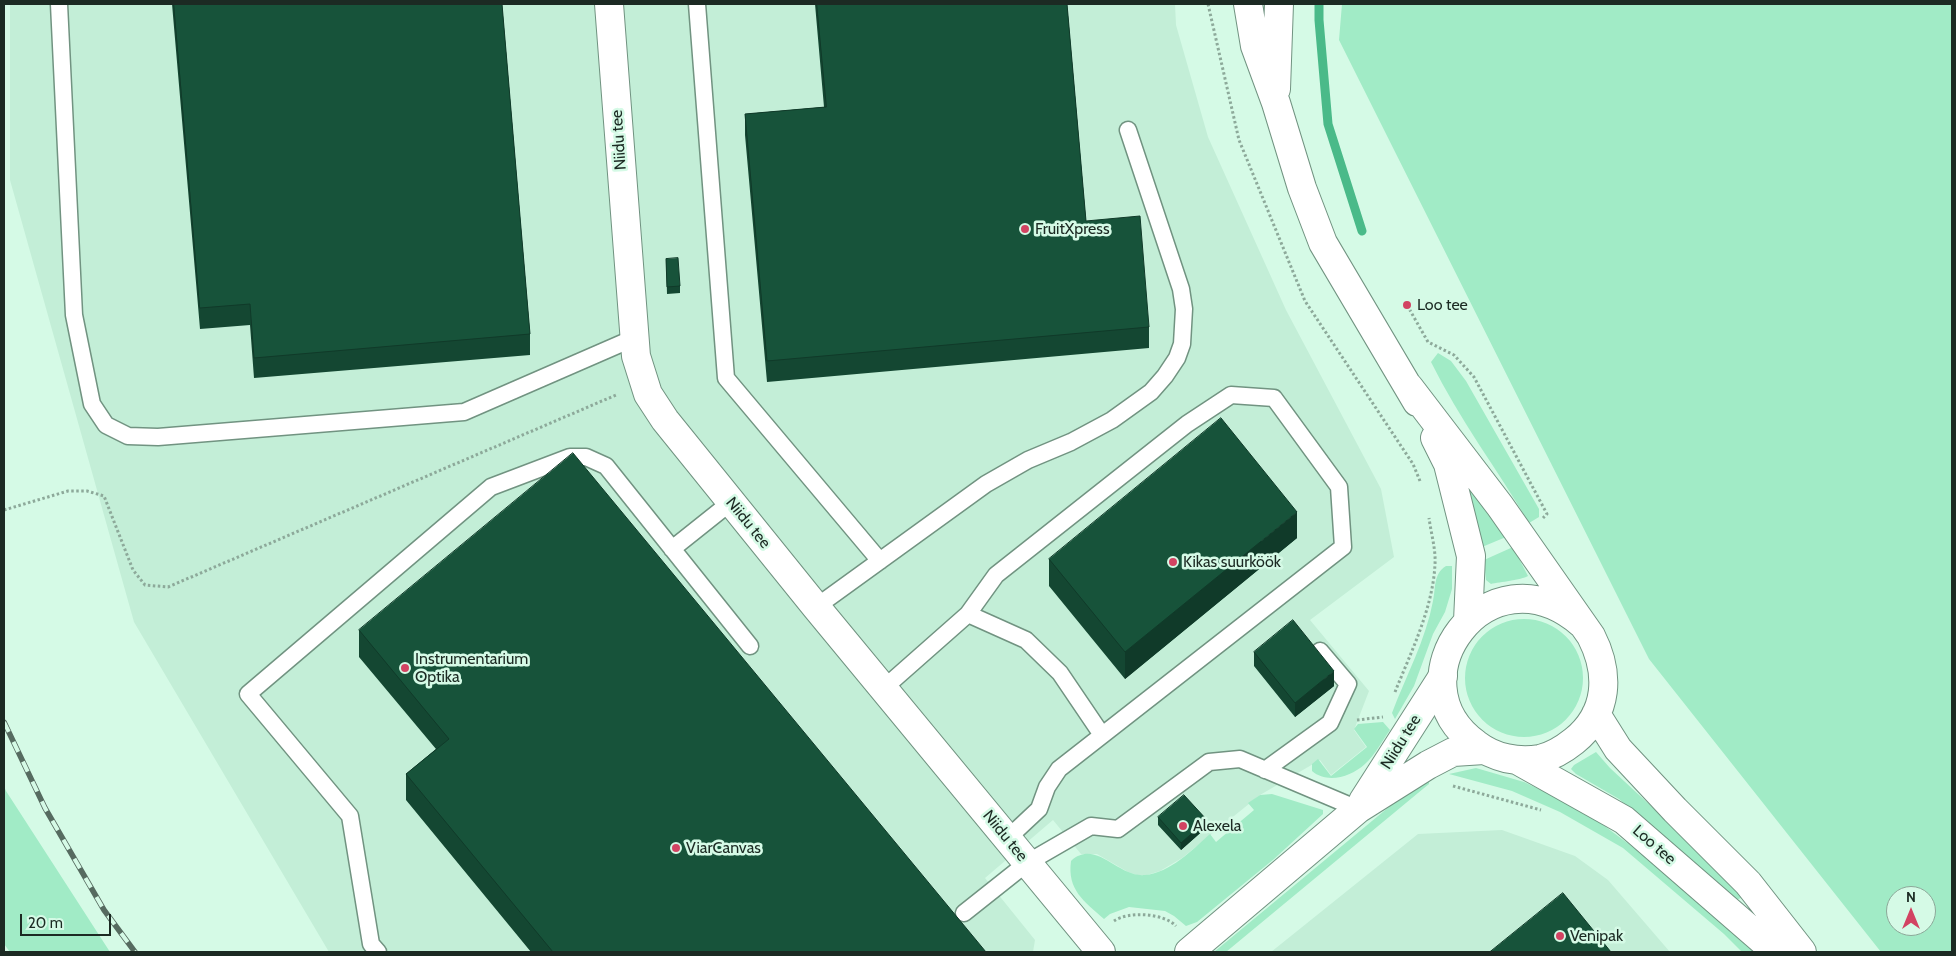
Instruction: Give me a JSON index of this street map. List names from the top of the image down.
{
  "streets": {
    "street": ["Niidu tee", "Loo tee"]
  },
  "crossings": [
    ["Niidu tee", "Loo tee"]
  ],
  "places": [
    "FruitXpress",
    "Loo tee",
    "Kikas suurköök",
    "Instrumentarium Optika",
    "Alexela",
    "ViarCanvas",
    "Venipak"
  ],
  "scale_bar": "20 m",
  "north": "top"
}
